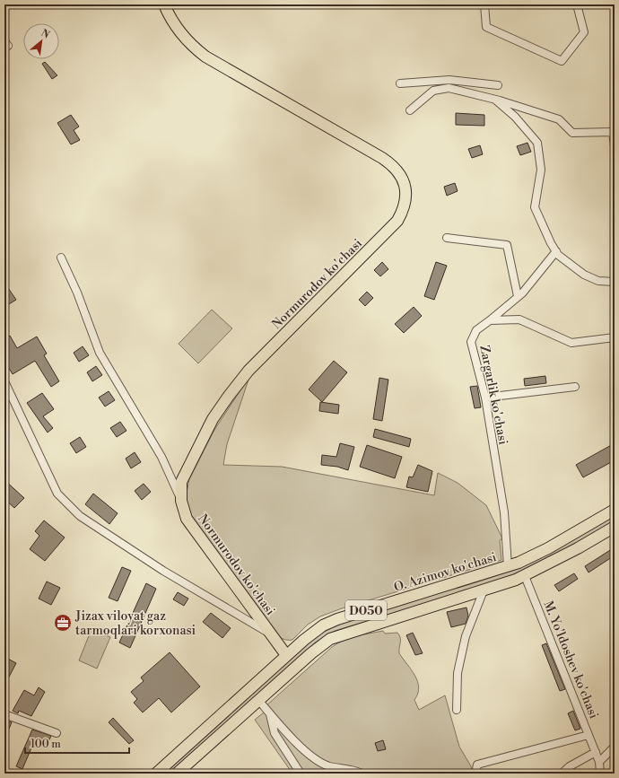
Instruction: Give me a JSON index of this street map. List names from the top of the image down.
{
  "streets": {
    "main road": ["Normurodov ko'chasi", "O. Azimov ko'chasi", "D050"],
    "street": ["Zargarlik ko'chasi", "M. Yo'ldoshev ko'chasi"]
  },
  "crossings": [
    ["Normurodov ko'chasi", "O. Azimov ko'chasi"],
    ["Zargarlik ko'chasi", "O. Azimov ko'chasi"],
    ["D050", "M. Yo'ldoshev ko'chasi"]
  ],
  "places": {
    "office": ["Jizax viloyat gaz tarmoqlari korxonasi"]
  },
  "scale_bar": "100 m",
  "north": "top right"
}
